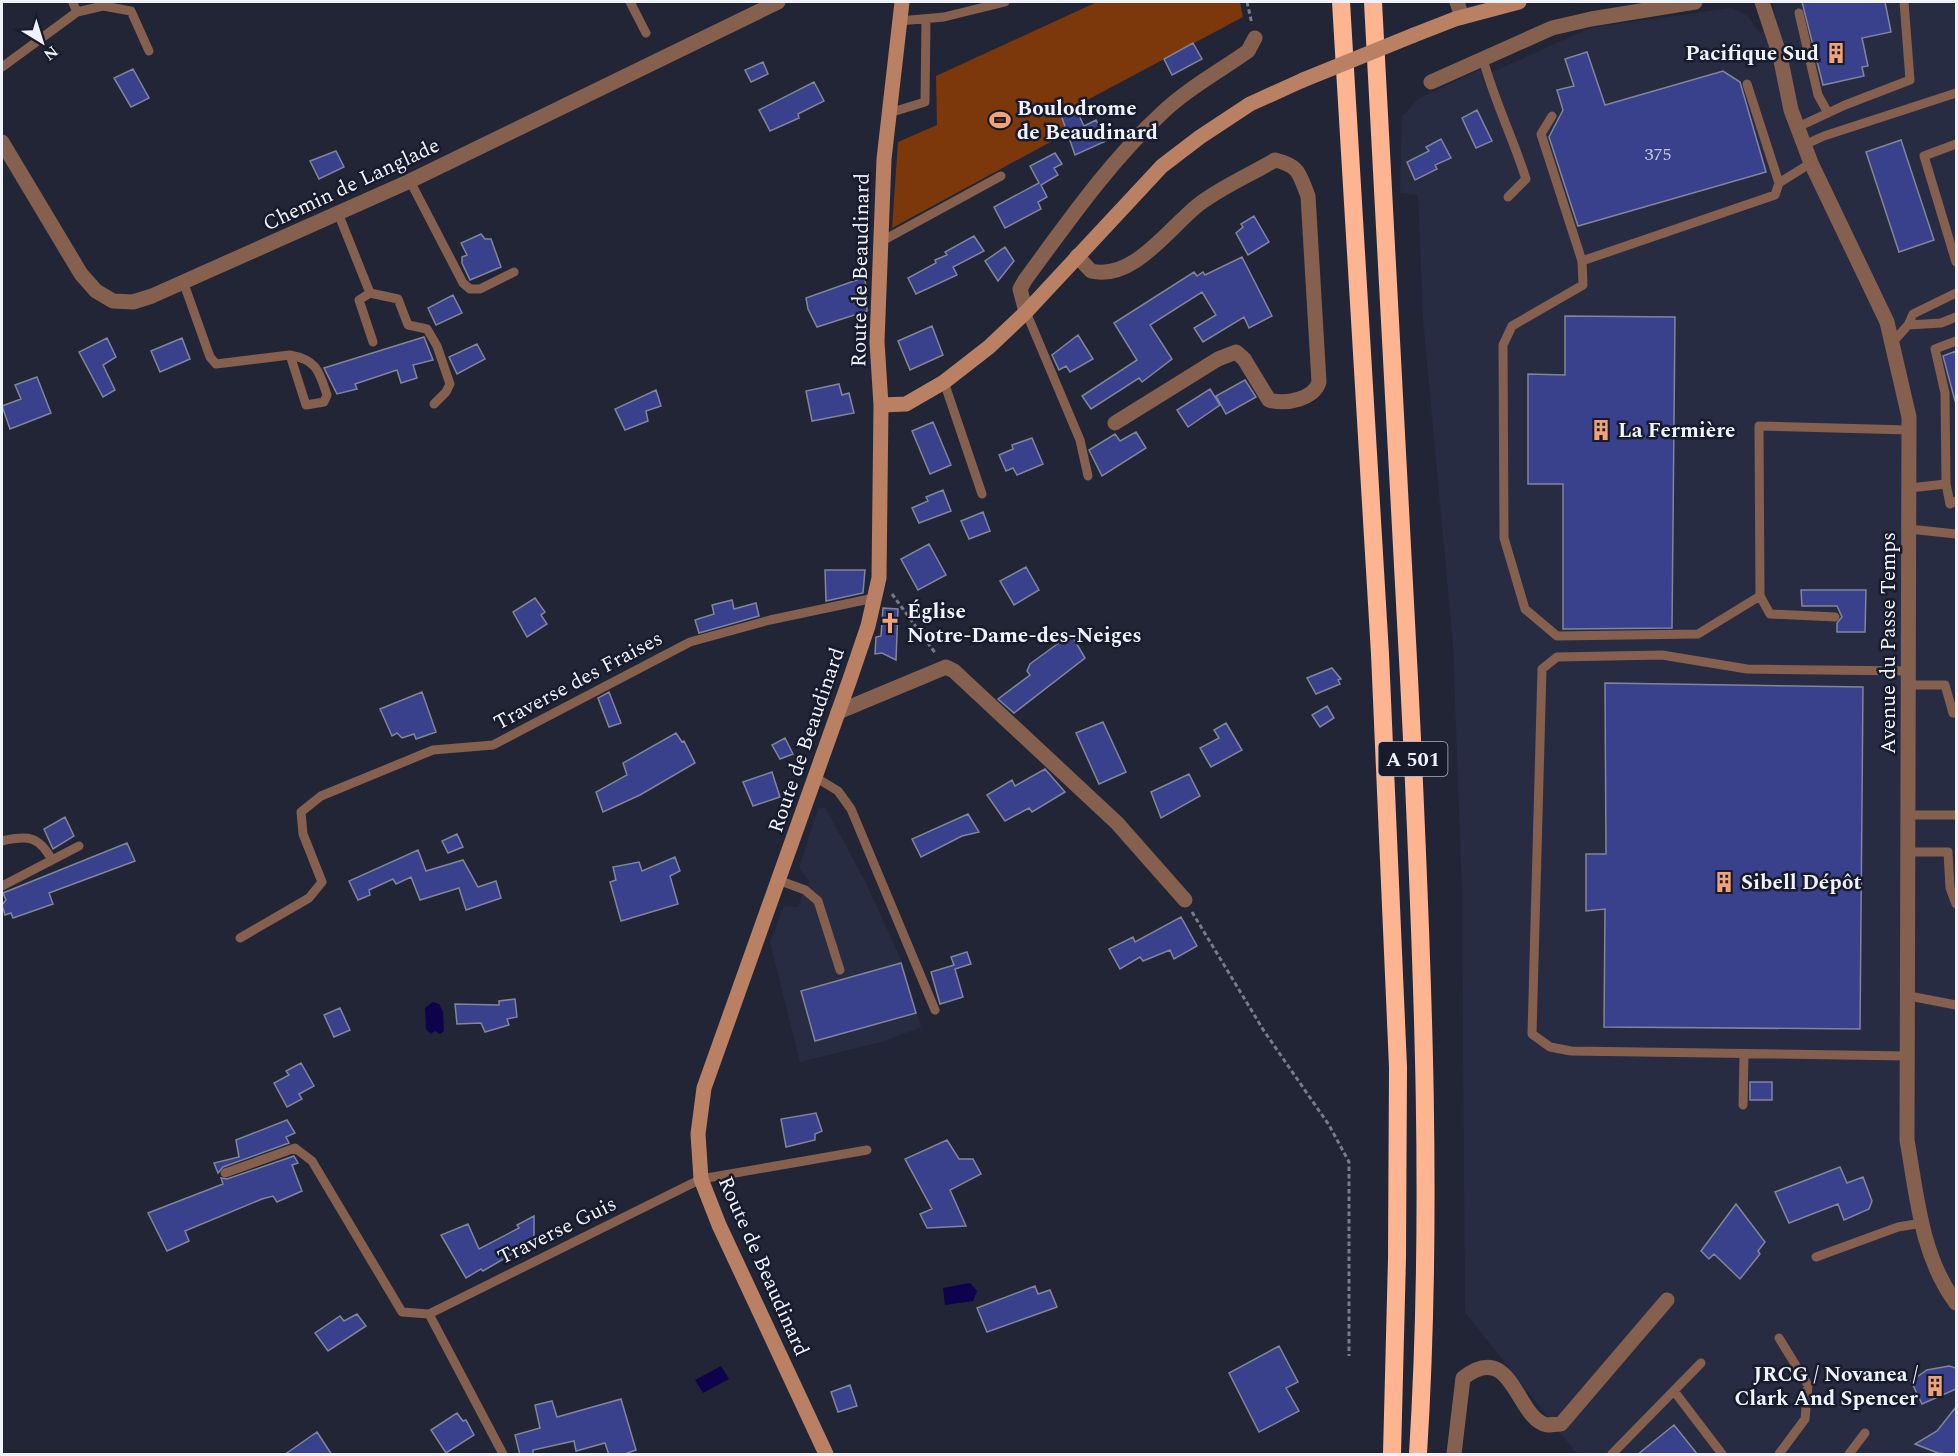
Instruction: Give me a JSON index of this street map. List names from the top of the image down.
{
  "streets": {
    "highway": ["A 501"],
    "street": ["Chemin de Langlade", "Route de Beaudinard", "Avenue du Passe Temps"],
    "lane": ["Traverse des Fraises", "Traverse Guis"]
  },
  "crossings": [
    ["Route de Beaudinard", "Traverse des Fraises"],
    ["Route de Beaudinard", "Traverse Guis"]
  ],
  "places": {
    "building": [
      "Pacifique Sud",
      "La Fermière",
      "Sibell Dépôt",
      "JRCG / Novanea / Clark And Spencer"
    ],
    "sports": ["Boulodrome de Beaudinard"],
    "church": ["Église Notre-Dame-des-Neiges"]
  },
  "house_numbers": ["375"],
  "north": "bottom right"
}
